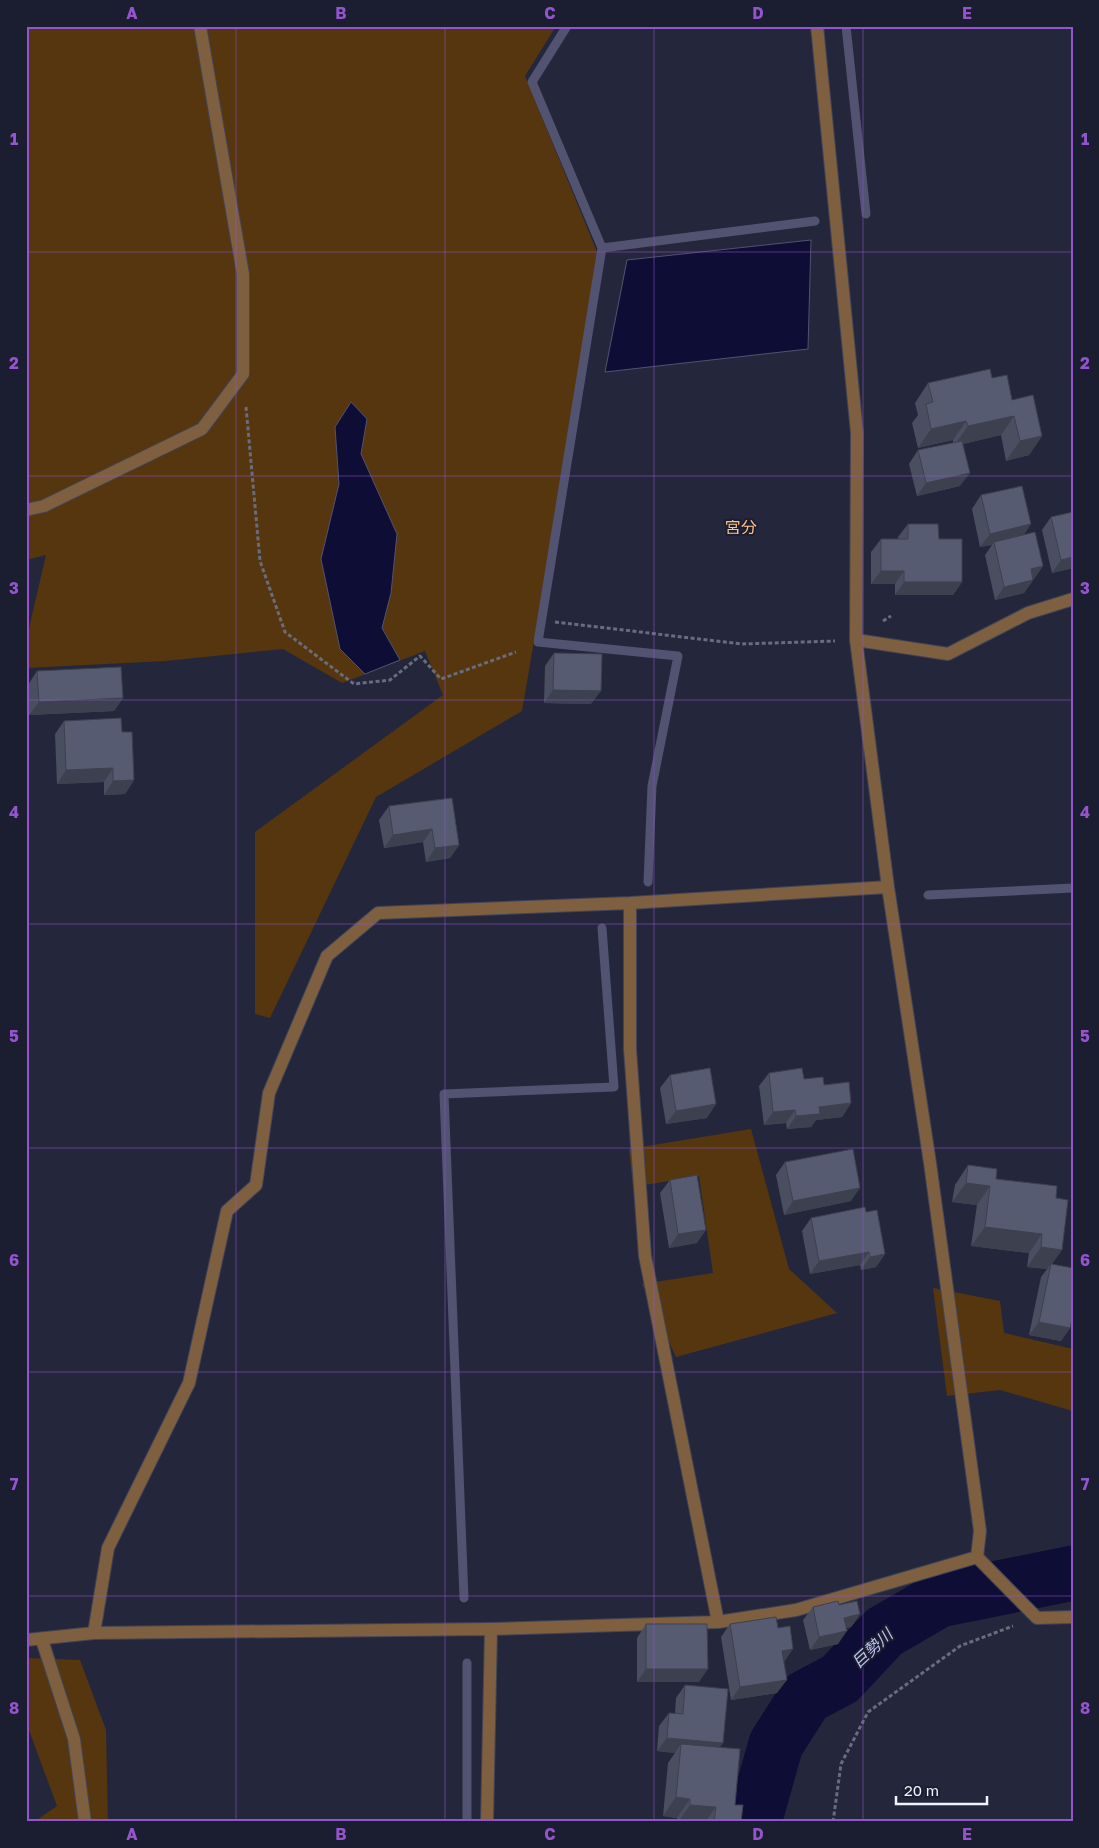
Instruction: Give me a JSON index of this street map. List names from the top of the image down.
{
  "districts": ["宮分"],
  "water": ["巨勢川"],
  "scale_bar": "20 m",
  "grid": {
    "columns": [
      "A",
      "B",
      "C",
      "D",
      "E"
    ],
    "rows": [
      "1",
      "2",
      "3",
      "4",
      "5",
      "6",
      "7",
      "8"
    ]
  }
}
